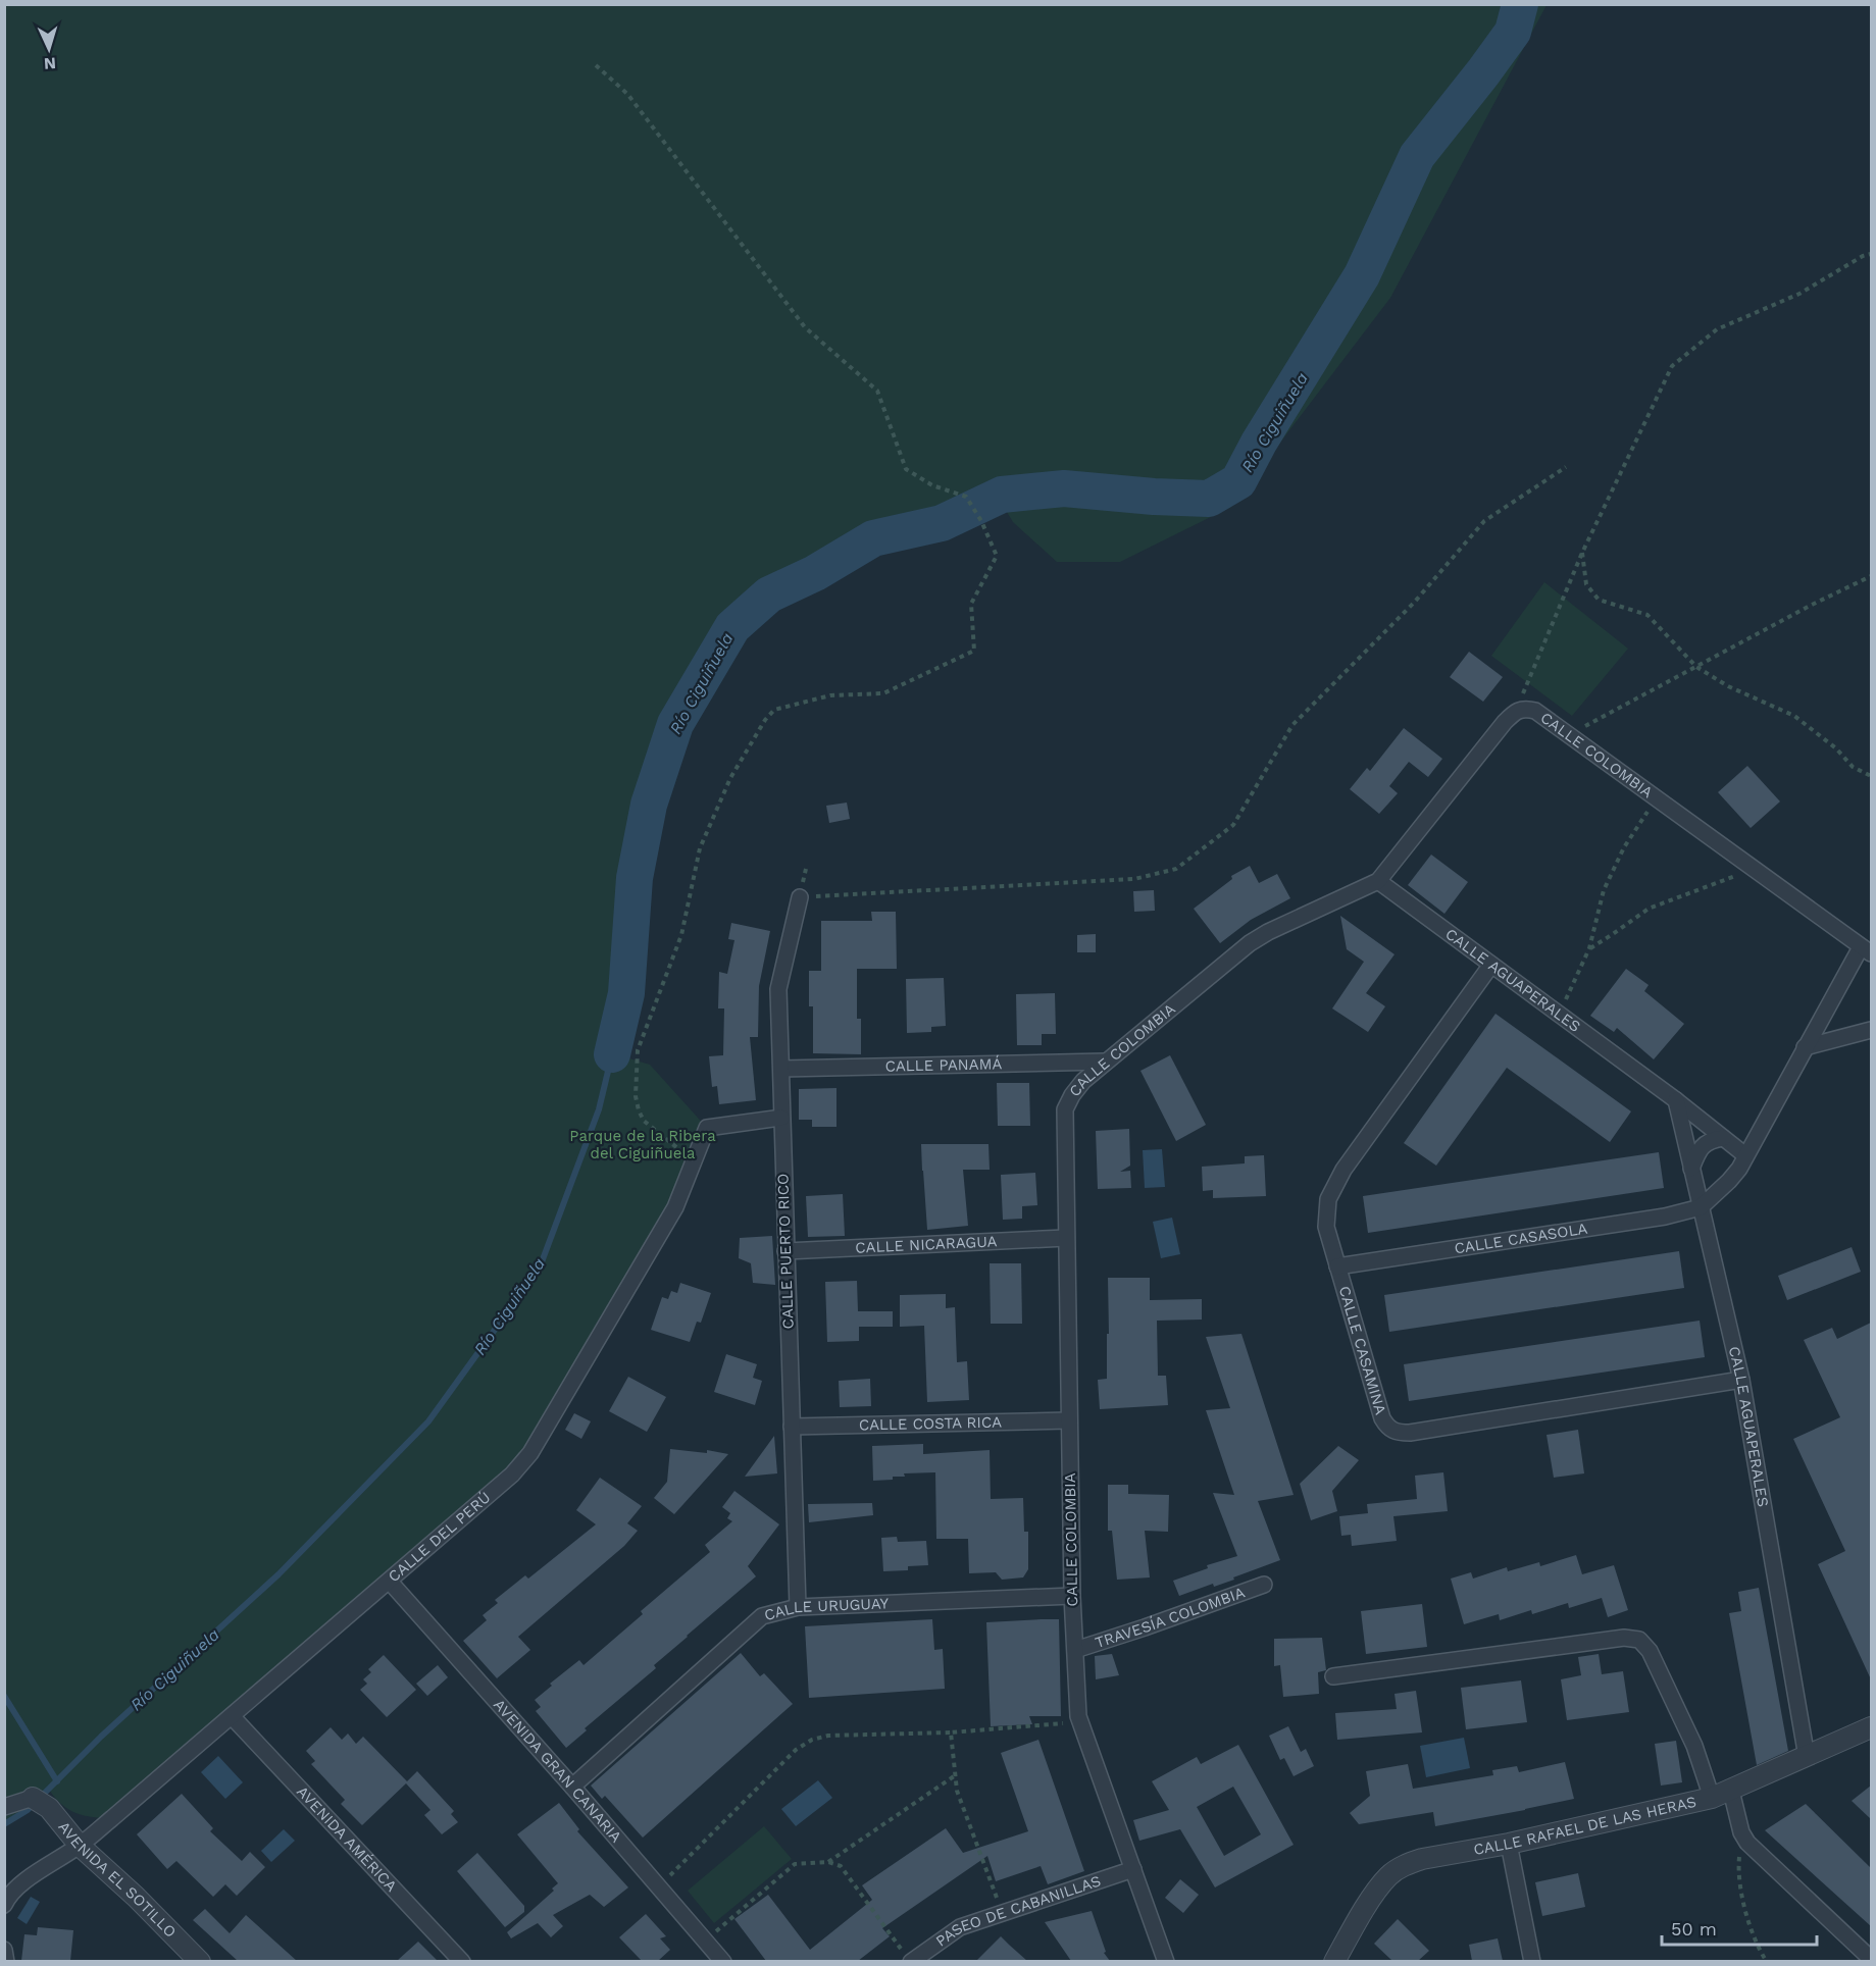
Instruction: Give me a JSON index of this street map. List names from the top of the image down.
{
  "streets": {
    "street": [
      "CALLE COLOMBIA",
      "CALLE AGUAPERALES",
      "CALLE PANAMÁ",
      "CALLE CASASOLA",
      "CALLE NICARAGUA",
      "CALLE PUERTO RICO",
      "CALLE CASAMINA",
      "CALLE COSTA RICA",
      "CALLE DEL PERÚ",
      "CALLE URUGUAY",
      "TRAVESÍA COLOMBIA",
      "AVENIDA GRAN CANARIA",
      "CALLE RAFAEL DE LAS HERAS",
      "AVENIDA AMÉRICA",
      "AVENIDA EL SOTILLO",
      "PASEO DE CABANILLAS"
    ]
  },
  "crossings": [
    ["CALLE COLOMBIA", "CALLE AGUAPERALES"],
    ["CALLE COLOMBIA", "CALLE PANAMÁ"],
    ["CALLE COLOMBIA", "CALLE CASASOLA"],
    ["CALLE COLOMBIA", "CALLE NICARAGUA"],
    ["CALLE COLOMBIA", "CALLE COSTA RICA"],
    ["CALLE COLOMBIA", "CALLE URUGUAY"],
    ["CALLE COLOMBIA", "TRAVESÍA COLOMBIA"],
    ["CALLE COLOMBIA", "PASEO DE CABANILLAS"],
    ["CALLE AGUAPERALES", "CALLE CASASOLA"],
    ["CALLE AGUAPERALES", "CALLE CASAMINA"],
    ["CALLE AGUAPERALES", "CALLE RAFAEL DE LAS HERAS"],
    ["CALLE PANAMÁ", "CALLE PUERTO RICO"],
    ["CALLE CASASOLA", "CALLE CASAMINA"],
    ["CALLE NICARAGUA", "CALLE PUERTO RICO"],
    ["CALLE PUERTO RICO", "CALLE COSTA RICA"],
    ["CALLE PUERTO RICO", "CALLE DEL PERÚ"],
    ["CALLE PUERTO RICO", "CALLE URUGUAY"],
    ["CALLE DEL PERÚ", "AVENIDA GRAN CANARIA"],
    ["CALLE DEL PERÚ", "AVENIDA AMÉRICA"],
    ["CALLE DEL PERÚ", "AVENIDA EL SOTILLO"],
    ["CALLE URUGUAY", "AVENIDA GRAN CANARIA"]
  ],
  "water": ["Río Ciguiñuela"],
  "parks": ["Parque de la Ribera del Ciguiñuela"],
  "scale_bar": "50 m",
  "north": "bottom"
}
